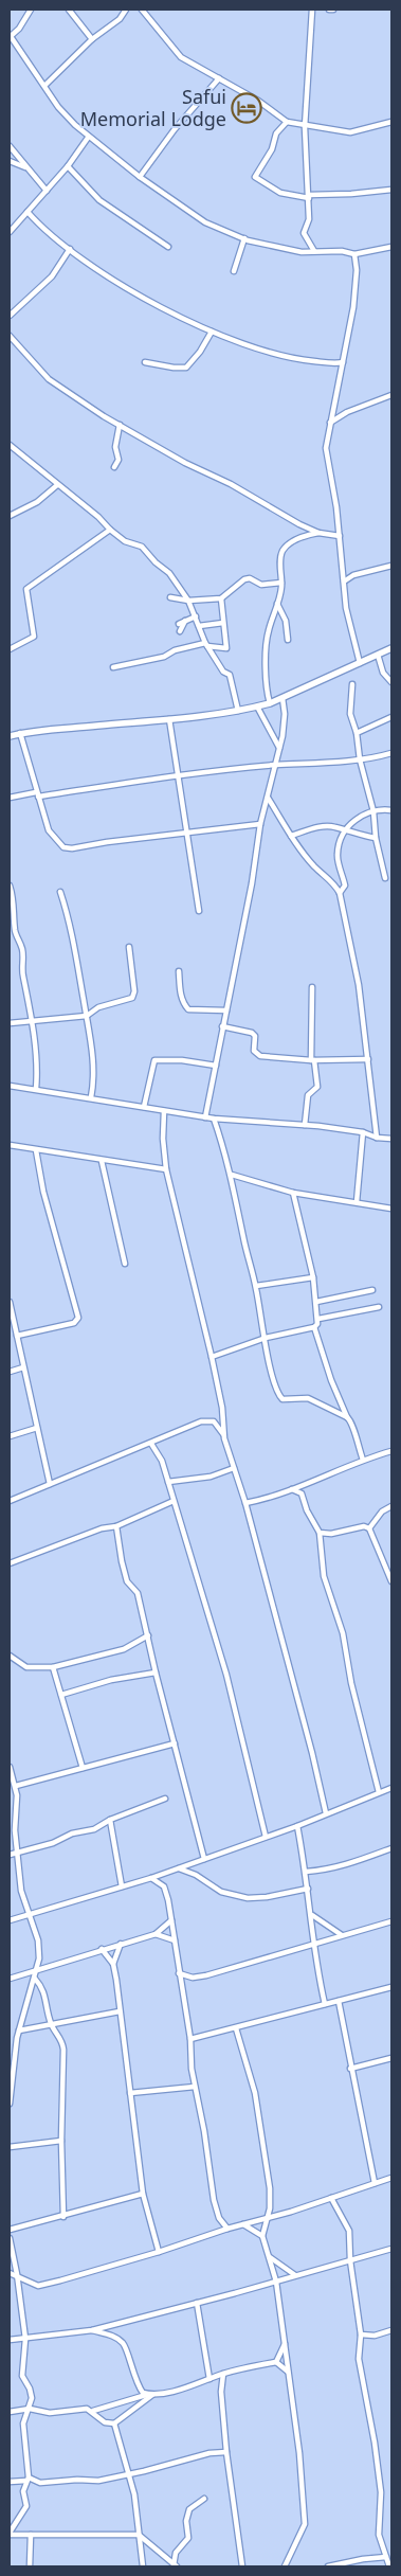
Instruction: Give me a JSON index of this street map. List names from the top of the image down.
{
  "places": {
    "hotel": ["Safui Memorial Lodge"]
  }
}
